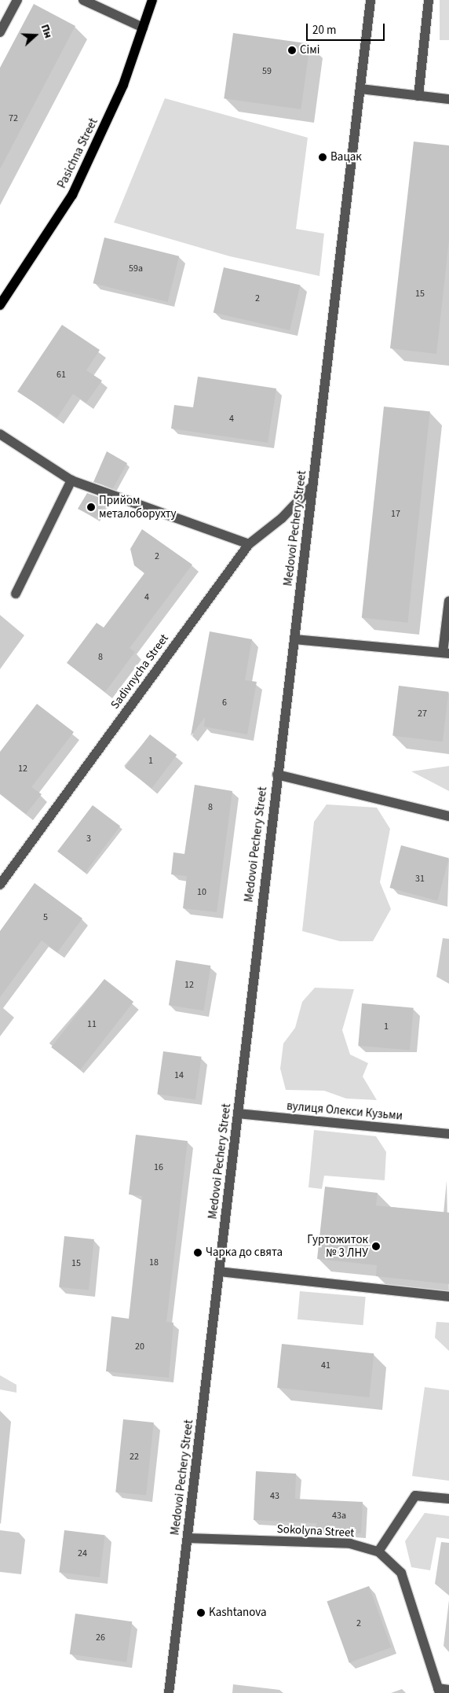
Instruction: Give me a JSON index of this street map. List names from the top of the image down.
{
  "streets": {
    "main road": ["Pasichna Street"],
    "street": [
      "Medovoi Pechery Street",
      "Sadivnycha Street",
      "вулиця Олекси Кузьми",
      "Sokolyna Street"
    ]
  },
  "crossings": [
    ["Medovoi Pechery Street", "Sadivnycha Street"],
    ["Medovoi Pechery Street", "вулиця Олекси Кузьми"],
    ["Medovoi Pechery Street", "Sokolyna Street"]
  ],
  "places": [
    "Сімі",
    "Вацак",
    "Прийом металоборухту",
    "Гуртожиток № 3 ЛНУ",
    "Чарка до свята",
    "Kashtanova"
  ],
  "house_numbers": [
    "59",
    "72",
    "59а",
    "15",
    "2",
    "61",
    "4",
    "17",
    "2",
    "4",
    "8",
    "6",
    "27",
    "1",
    "12",
    "8",
    "3",
    "31",
    "10",
    "5",
    "12",
    "11",
    "1",
    "14",
    "16",
    "18",
    "15",
    "20",
    "41",
    "22",
    "43",
    "43а",
    "24",
    "2",
    "26"
  ],
  "scale_bar": "20 m",
  "north": "right"
}
